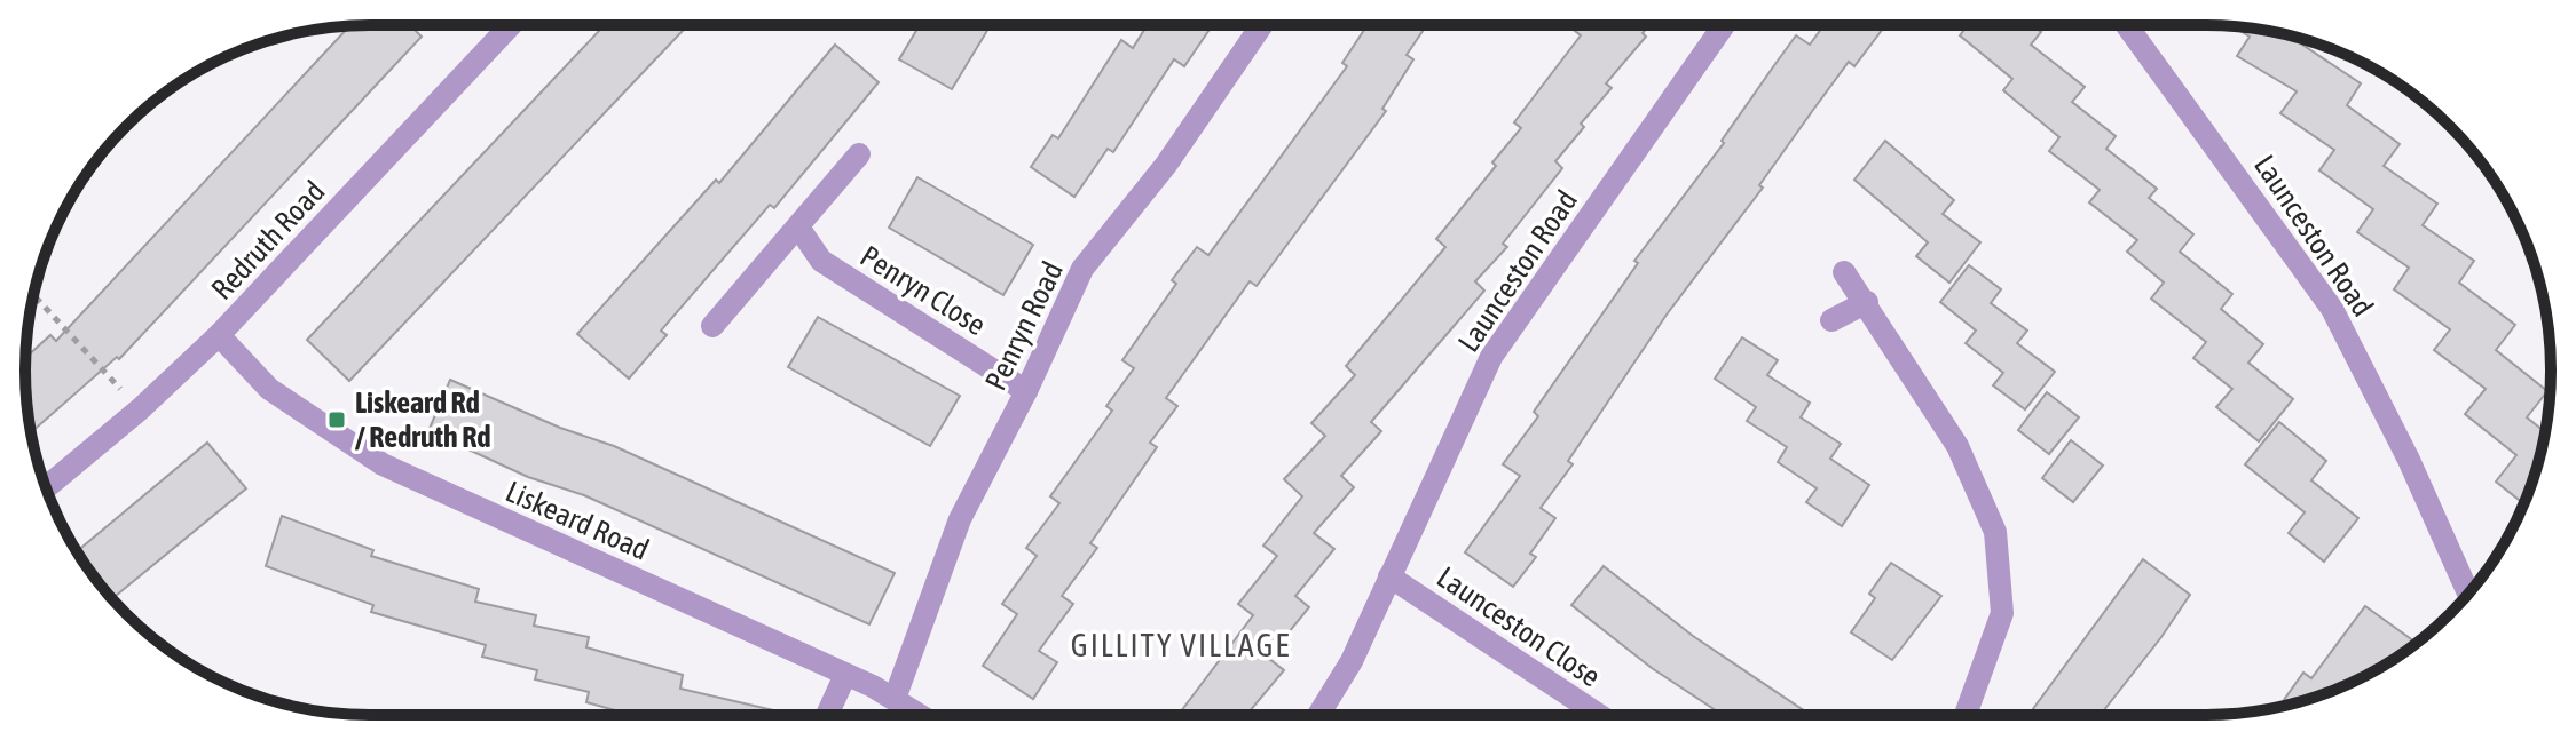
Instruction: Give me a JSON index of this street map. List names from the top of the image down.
{
  "streets": {
    "street": [
      "Launceston Road",
      "Redruth Road",
      "Penryn Close",
      "Penryn Road",
      "Liskeard Road",
      "Launceston Close"
    ]
  },
  "crossings": [
    ["Launceston Road", "Launceston Close"],
    ["Redruth Road", "Liskeard Road"],
    ["Penryn Close", "Penryn Road"],
    ["Penryn Road", "Liskeard Road"]
  ],
  "districts": ["GILLITY VILLAGE"],
  "places": {
    "transit": ["Liskeard Rd / Redruth Rd"]
  }
}
